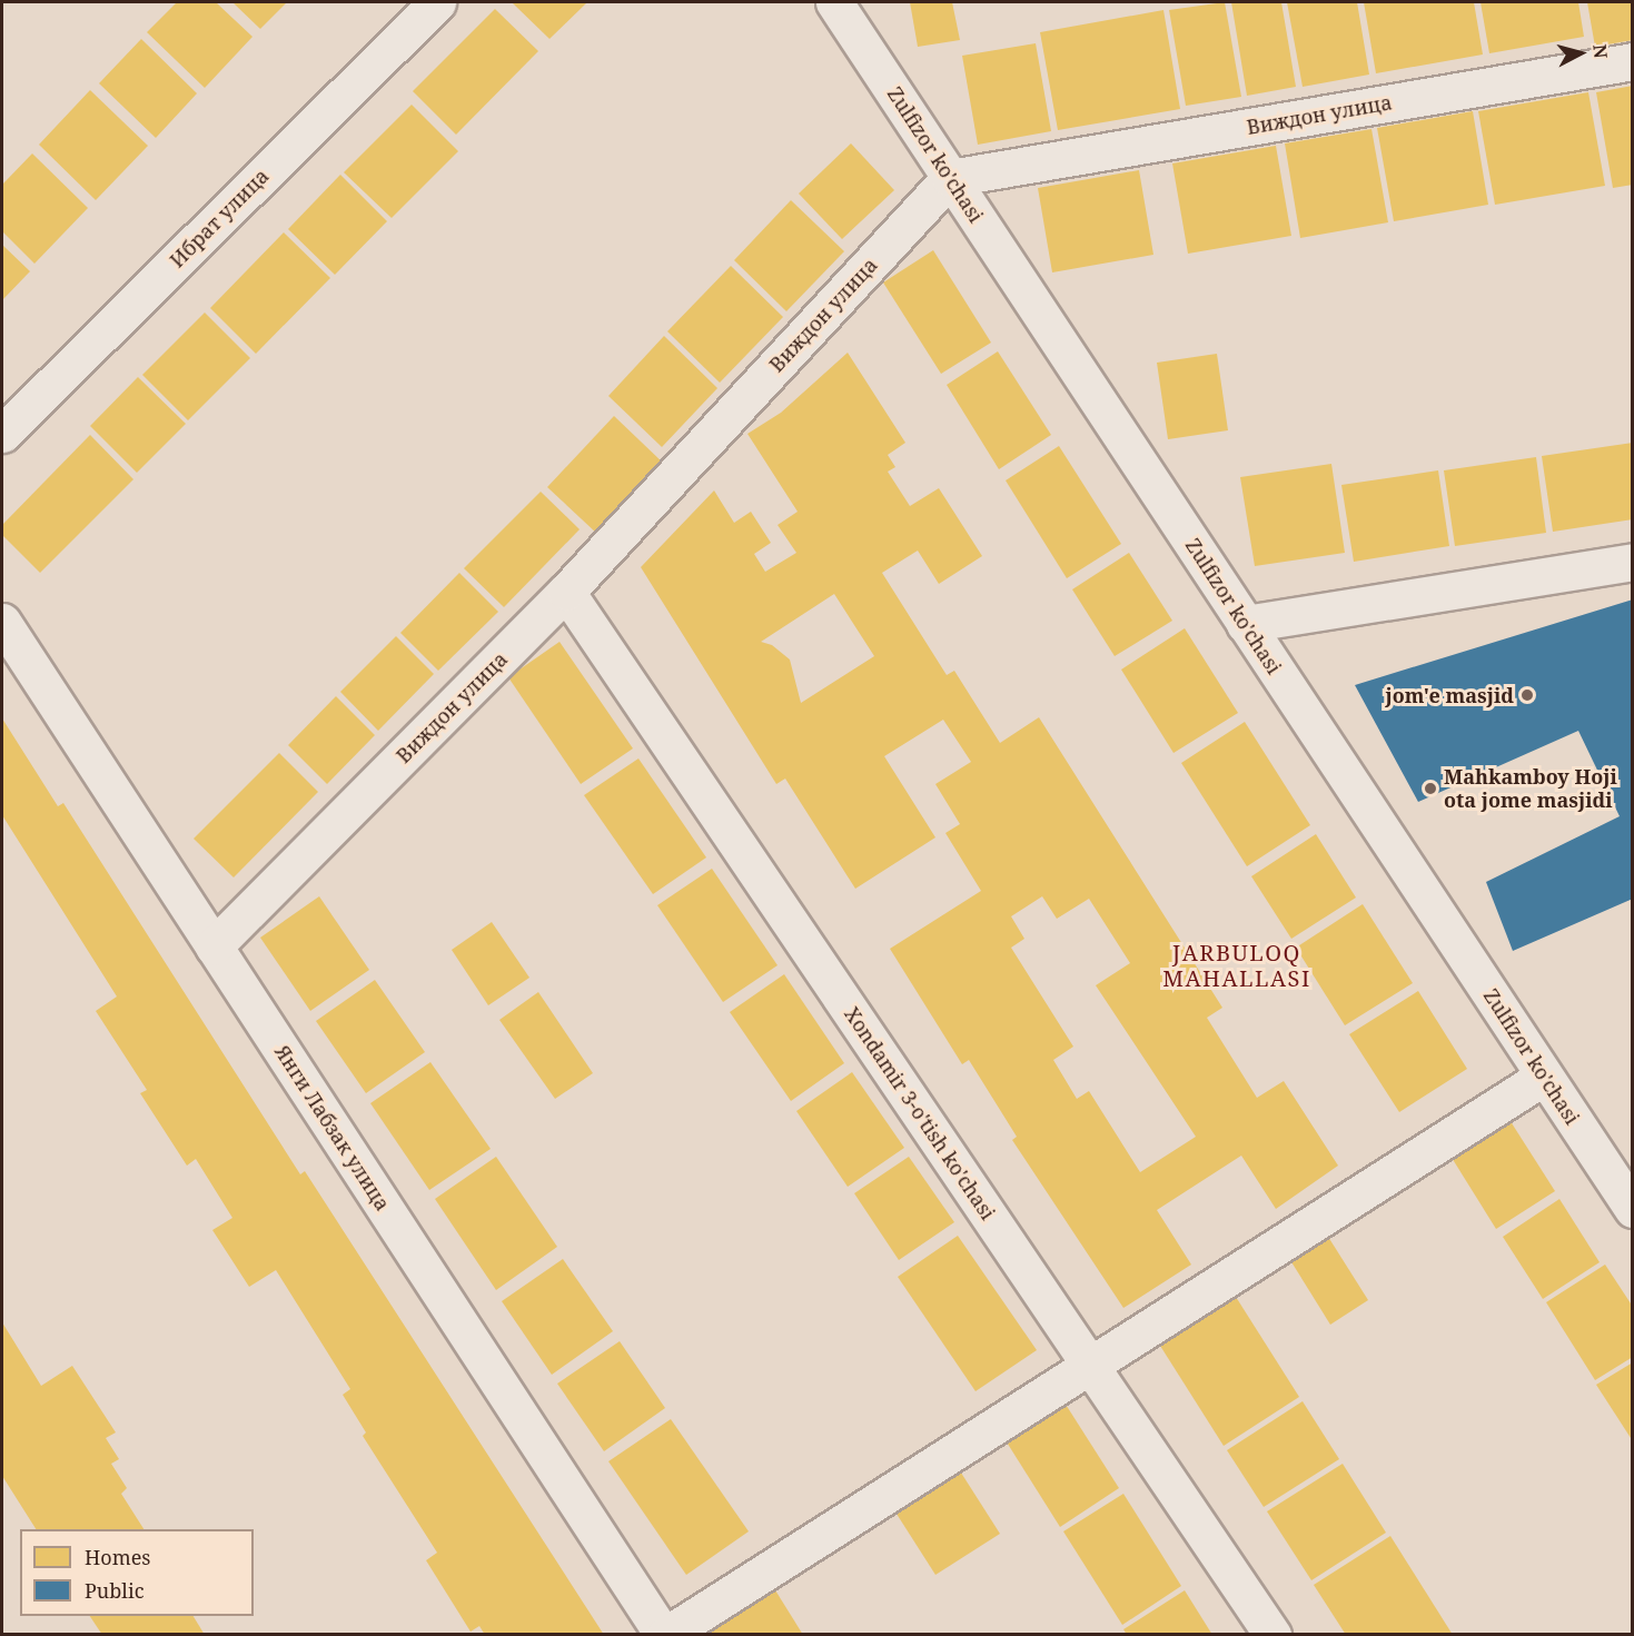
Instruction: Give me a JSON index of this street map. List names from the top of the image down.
{
  "streets": {
    "street": [
      "Виждон улица",
      "Zulfizor ko'chasi",
      "Ибрат улица",
      "Xondamir 3-o'tish ko'chasi",
      "Янги Лабзак улица"
    ]
  },
  "crossings": [
    ["Виждон улица", "Zulfizor ko'chasi"],
    ["Виждон улица", "Xondamir 3-o'tish ko'chasi"],
    ["Виждон улица", "Янги Лабзак улица"]
  ],
  "districts": ["JARBULOQ MAHALLASI"],
  "places": ["jom'e masjid", "Mahkamboy Hoji ota jome masjidi"],
  "legend": ["Homes", "Public"],
  "north": "right"
}
